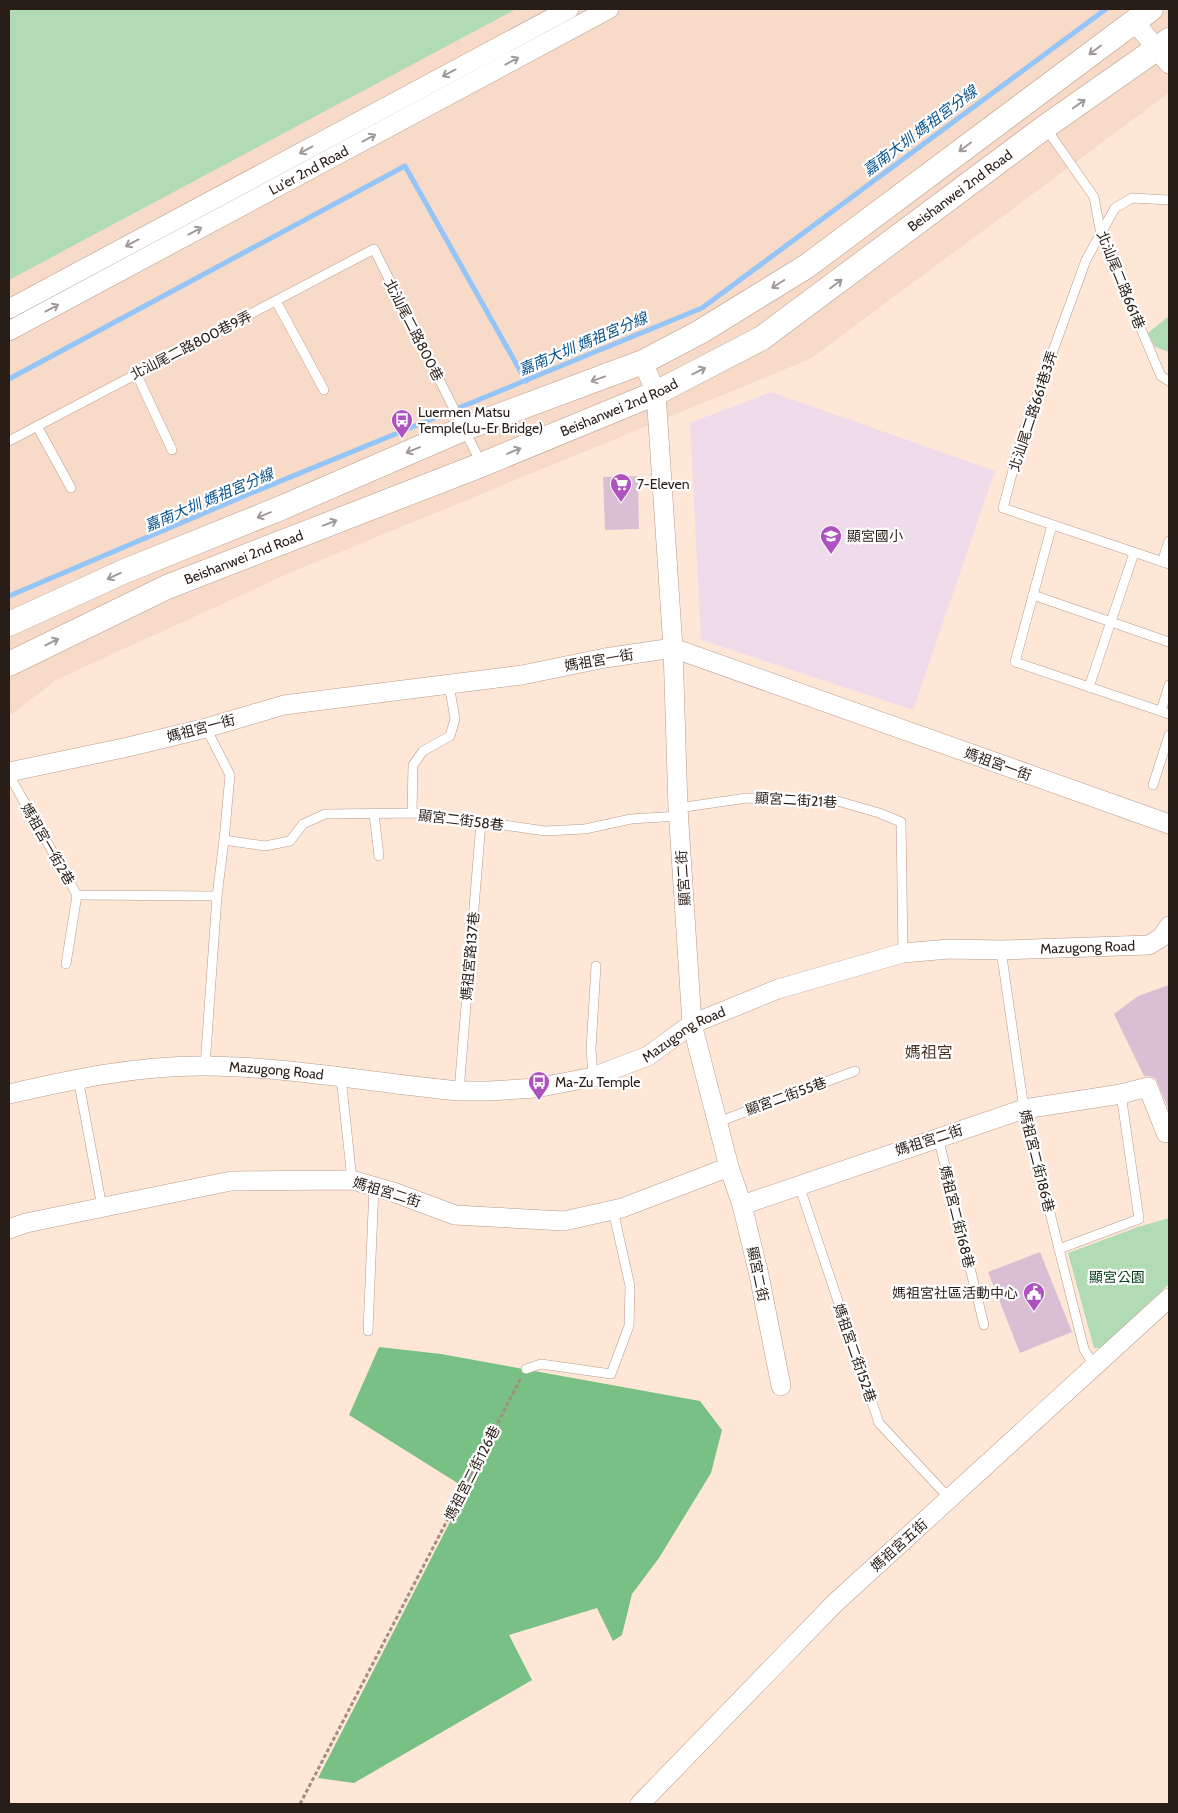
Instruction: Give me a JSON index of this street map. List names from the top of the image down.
{
  "streets": {
    "street": [
      "Lu'er 2nd Road",
      "Beishanwei 2nd Road",
      "媽祖宮一街",
      "顯宮二街",
      "Mazugong Road",
      "媽祖宮二街",
      "媽祖宮五街"
    ],
    "lane": [
      "北汕尾二路661巷",
      "北汕尾二路800巷",
      "北汕尾二路800巷9弄",
      "北汕尾二路661巷3弄",
      "顯宮二街21巷",
      "顯宮二街58巷",
      "媽祖宮一街2巷",
      "媽祖宮路137巷",
      "顯宮二街55巷",
      "媽祖宮二街186巷",
      "媽祖宮二街168巷",
      "媽祖宮二街152巷"
    ],
    "path": ["媽祖宮二街126巷"]
  },
  "crossings": [
    ["Beishanwei 2nd Road", "北汕尾二路661巷"],
    ["Beishanwei 2nd Road", "北汕尾二路800巷"],
    ["Beishanwei 2nd Road", "顯宮二街"],
    ["北汕尾二路661巷", "北汕尾二路661巷3弄"],
    ["北汕尾二路800巷", "北汕尾二路800巷9弄"],
    ["媽祖宮一街", "媽祖宮一街2巷"],
    ["媽祖宮一街", "顯宮二街"],
    ["顯宮二街21巷", "顯宮二街58巷"],
    ["顯宮二街21巷", "顯宮二街"],
    ["顯宮二街21巷", "Mazugong Road"],
    ["顯宮二街58巷", "顯宮二街"],
    ["顯宮二街58巷", "媽祖宮路137巷"],
    ["顯宮二街", "Mazugong Road"],
    ["顯宮二街", "顯宮二街55巷"],
    ["顯宮二街", "媽祖宮二街"],
    ["Mazugong Road", "媽祖宮路137巷"],
    ["Mazugong Road", "媽祖宮二街186巷"],
    ["媽祖宮二街", "媽祖宮二街186巷"],
    ["媽祖宮二街", "媽祖宮二街168巷"],
    ["媽祖宮二街", "媽祖宮二街152巷"],
    ["媽祖宮二街186巷", "媽祖宮五街"],
    ["媽祖宮二街152巷", "媽祖宮五街"]
  ],
  "districts": ["媽祖宮"],
  "water": ["嘉南大圳 媽祖宮分線"],
  "parks": ["顯宮公園"],
  "places": {
    "bus stop": ["Luermen Matsu Temple(Lu-Er Bridge)", "Ma-Zu Temple"],
    "supermarket": ["7-Eleven"],
    "school or university": ["顯宮國小"],
    "public building": ["媽祖宮社區活動中心"]
  }
}
